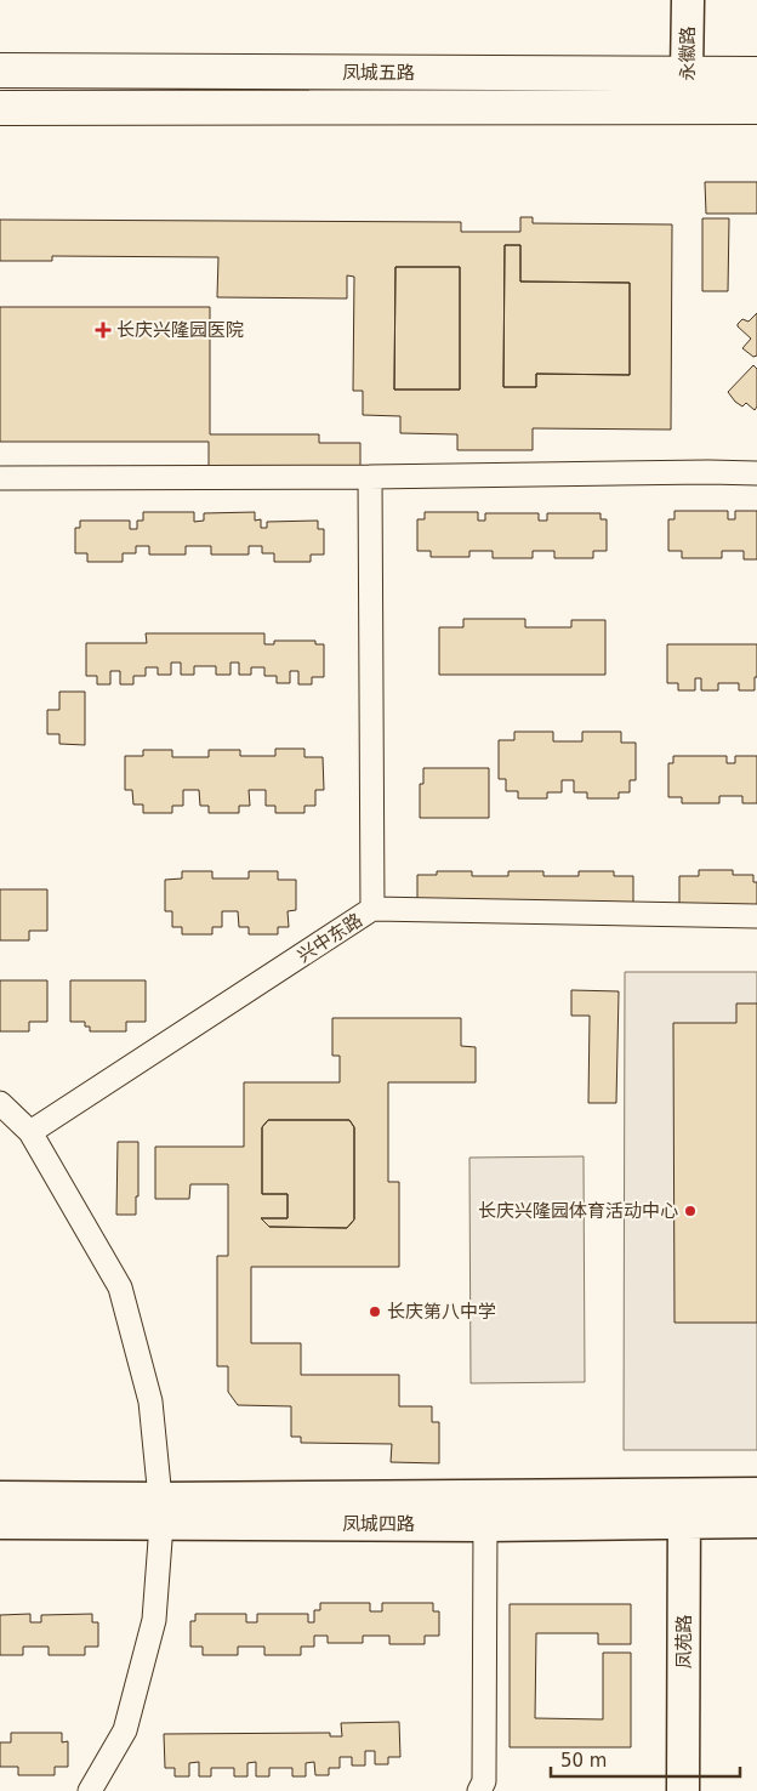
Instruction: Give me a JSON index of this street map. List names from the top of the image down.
{
  "streets": {
    "main road": ["凤城五路"],
    "street": [
      "永徽路",
      "兴中东路",
      "凤城四路",
      "凤苑路"
    ]
  },
  "crossings": [
    ["永徽路", "凤城五路"],
    ["凤城四路", "凤苑路"]
  ],
  "places": {
    "health": ["长庆兴隆园医院"],
    "other": ["长庆兴隆园体育活动中心", "长庆第八中学"]
  },
  "scale_bar": "50 m"
}
